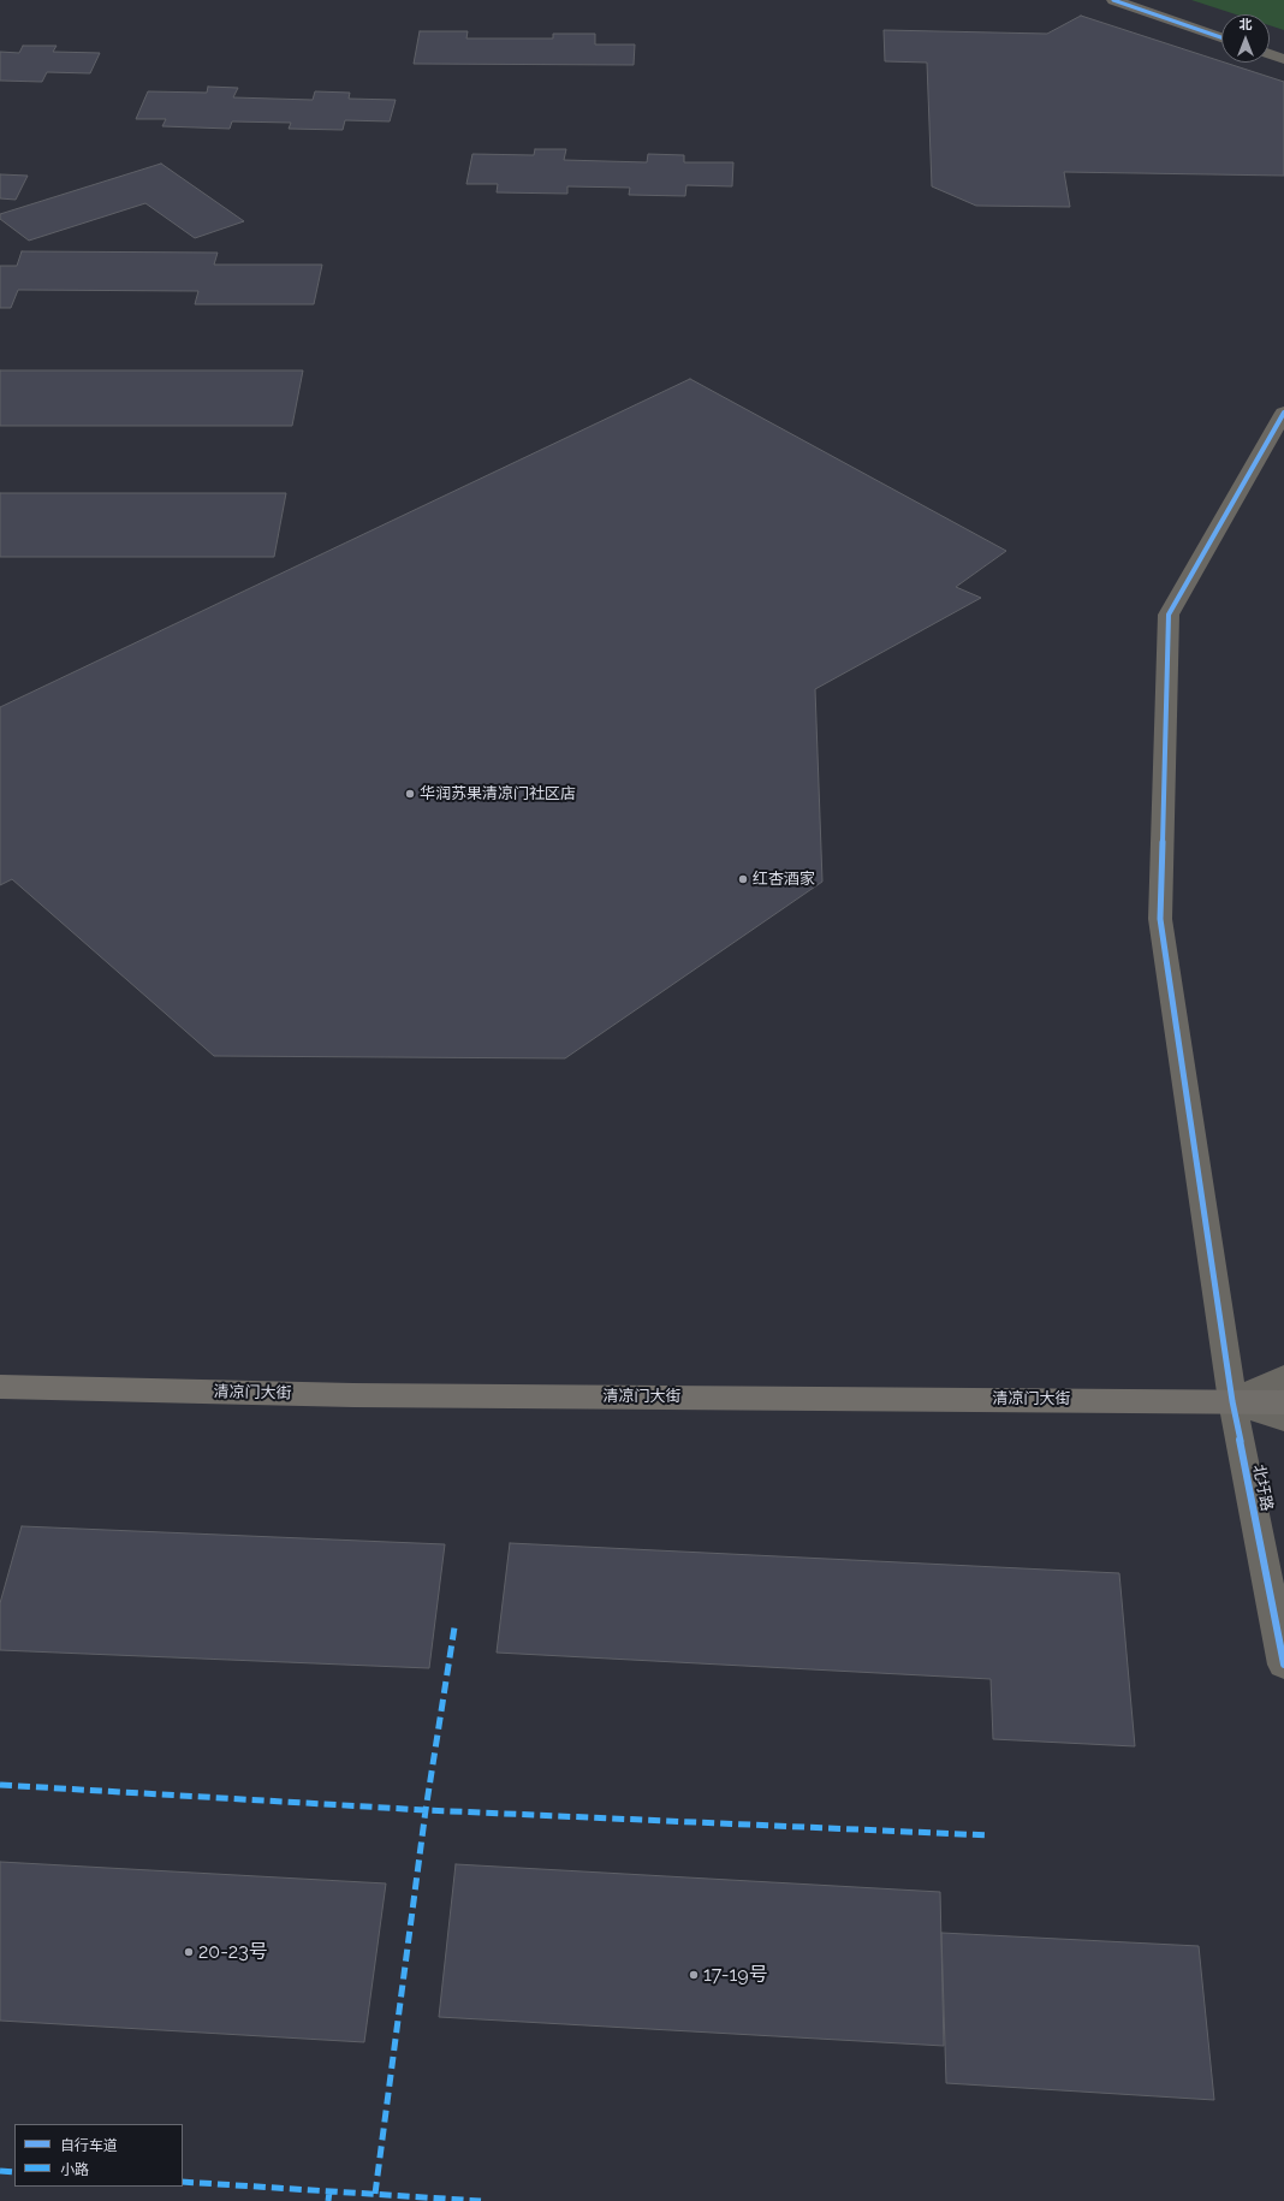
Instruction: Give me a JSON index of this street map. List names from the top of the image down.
{
  "streets": {
    "main road": ["清凉门大街"],
    "street": ["北圩路"]
  },
  "crossings": [
    ["清凉门大街", "北圩路"]
  ],
  "places": [
    "华润苏果清凉门社区店",
    "红杏酒家",
    "20-23号",
    "17-19号"
  ],
  "legend": ["自行车道", "小路"],
  "north": "top"
}
